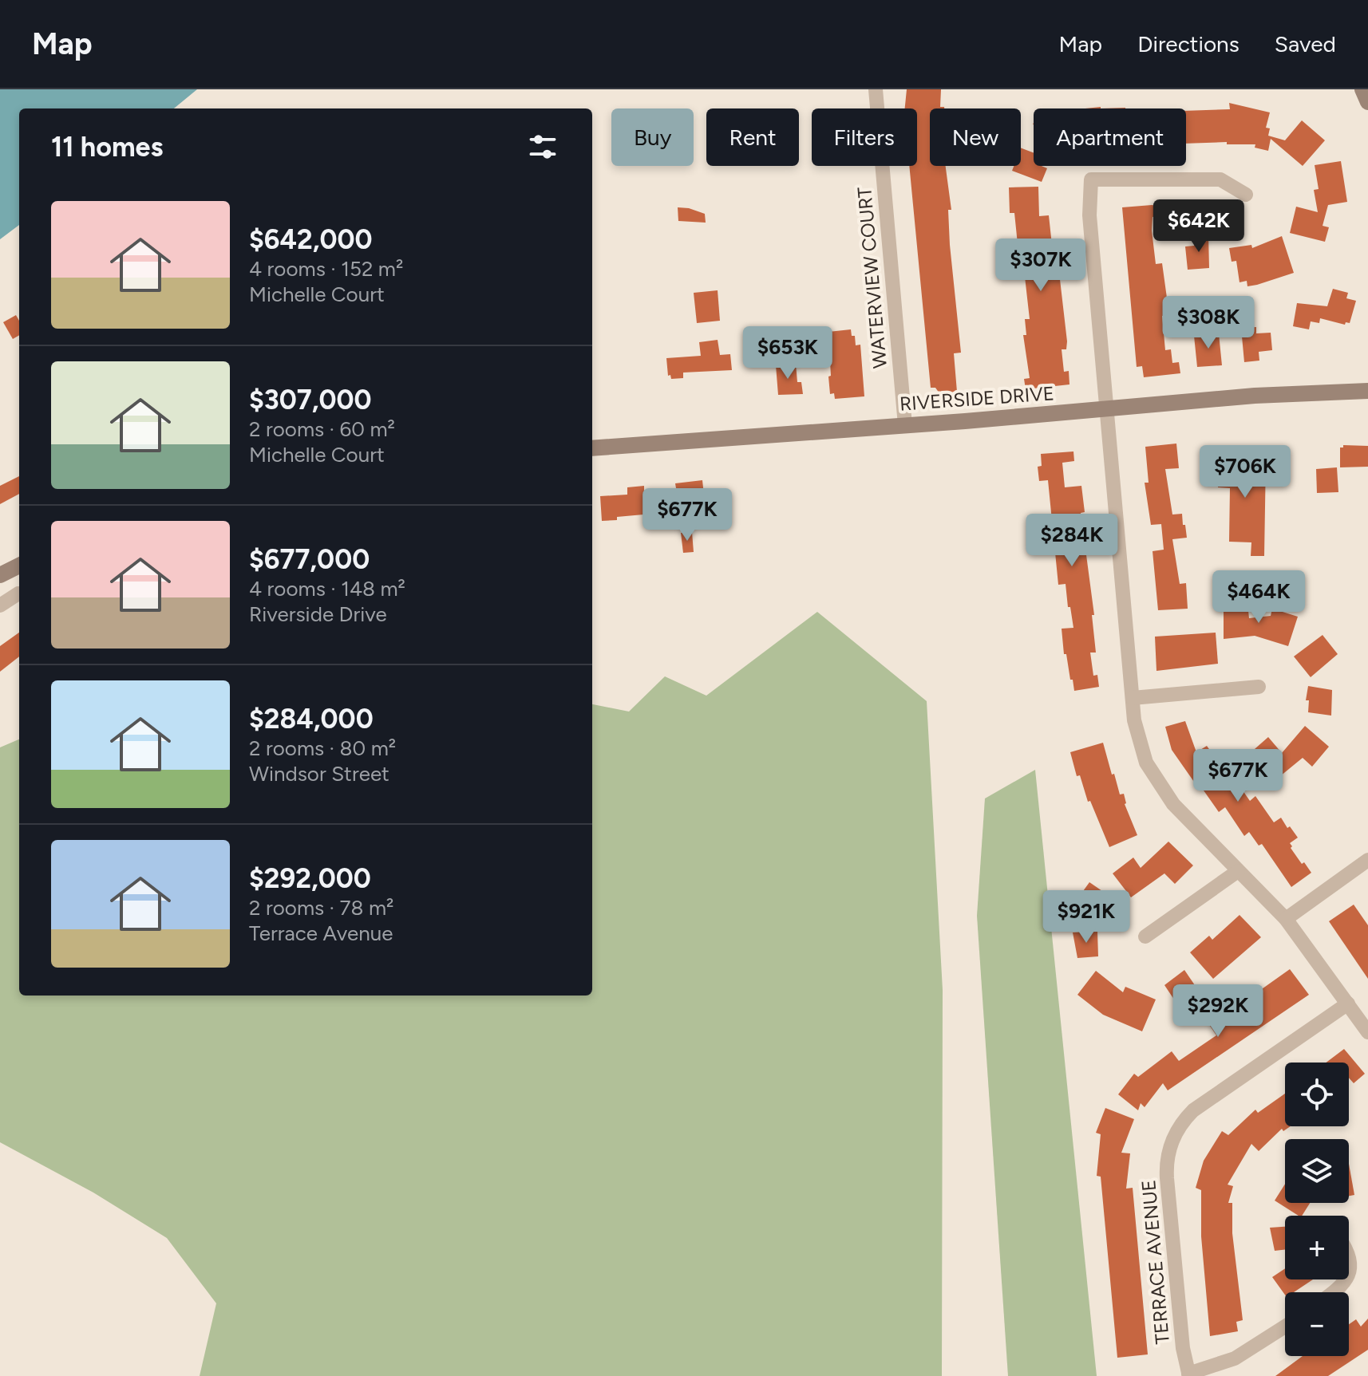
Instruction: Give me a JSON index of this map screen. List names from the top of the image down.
{
  "streets": {
    "main road": ["RIVERSIDE DRIVE"],
    "street": ["WATERVIEW COURT", "TERRACE AVENUE"]
  },
  "crossings": [
    ["WATERVIEW COURT", "RIVERSIDE DRIVE"]
  ],
  "page": {
    "header": "Map",
    "nav": ["Map", "Directions", "Saved"],
    "chip": [
      "Buy",
      "Rent",
      "Filters",
      "New",
      "Apartment"
    ],
    "heading": "11 homes",
    "list": [
      {
        "name": "$642,000",
        "note": "4 rooms · 152 m² · Michelle Court"
      },
      {
        "name": "$307,000",
        "note": "2 rooms · 60 m² · Michelle Court"
      },
      {
        "name": "$677,000",
        "note": "4 rooms · 148 m² · Riverside Drive"
      },
      {
        "name": "$284,000",
        "note": "2 rooms · 80 m² · Windsor Street"
      },
      {
        "name": "$292,000",
        "note": "2 rooms · 78 m² · Terrace Avenue"
      }
    ],
    "price": [
      "$642K",
      "$307K",
      "$308K",
      "$653K",
      "$706K",
      "$677K",
      "$284K",
      "$464K",
      "$677K",
      "$921K",
      "$292K"
    ],
    "map_buttons": ["+", "−"]
  }
}
